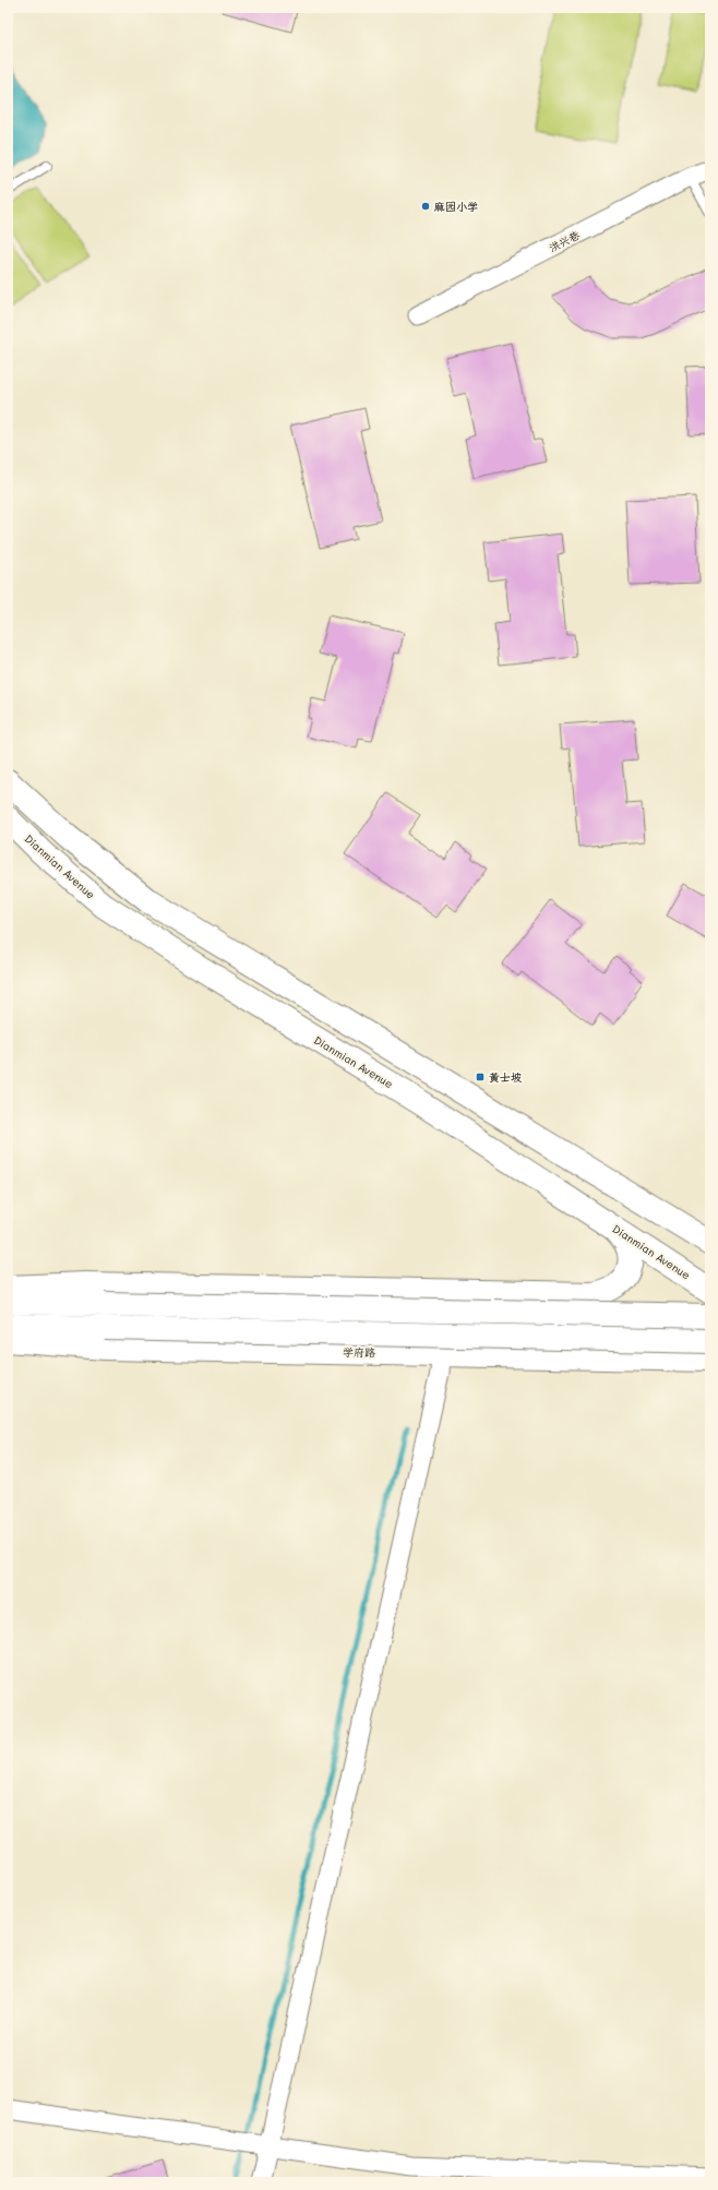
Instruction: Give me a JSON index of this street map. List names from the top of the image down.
{
  "streets": {
    "main road": ["Dianmian Avenue", "学府路"],
    "street": ["洪兴巷"]
  },
  "places": {
    "other": ["麻园小学"],
    "transit": ["黄士坡"]
  }
}
